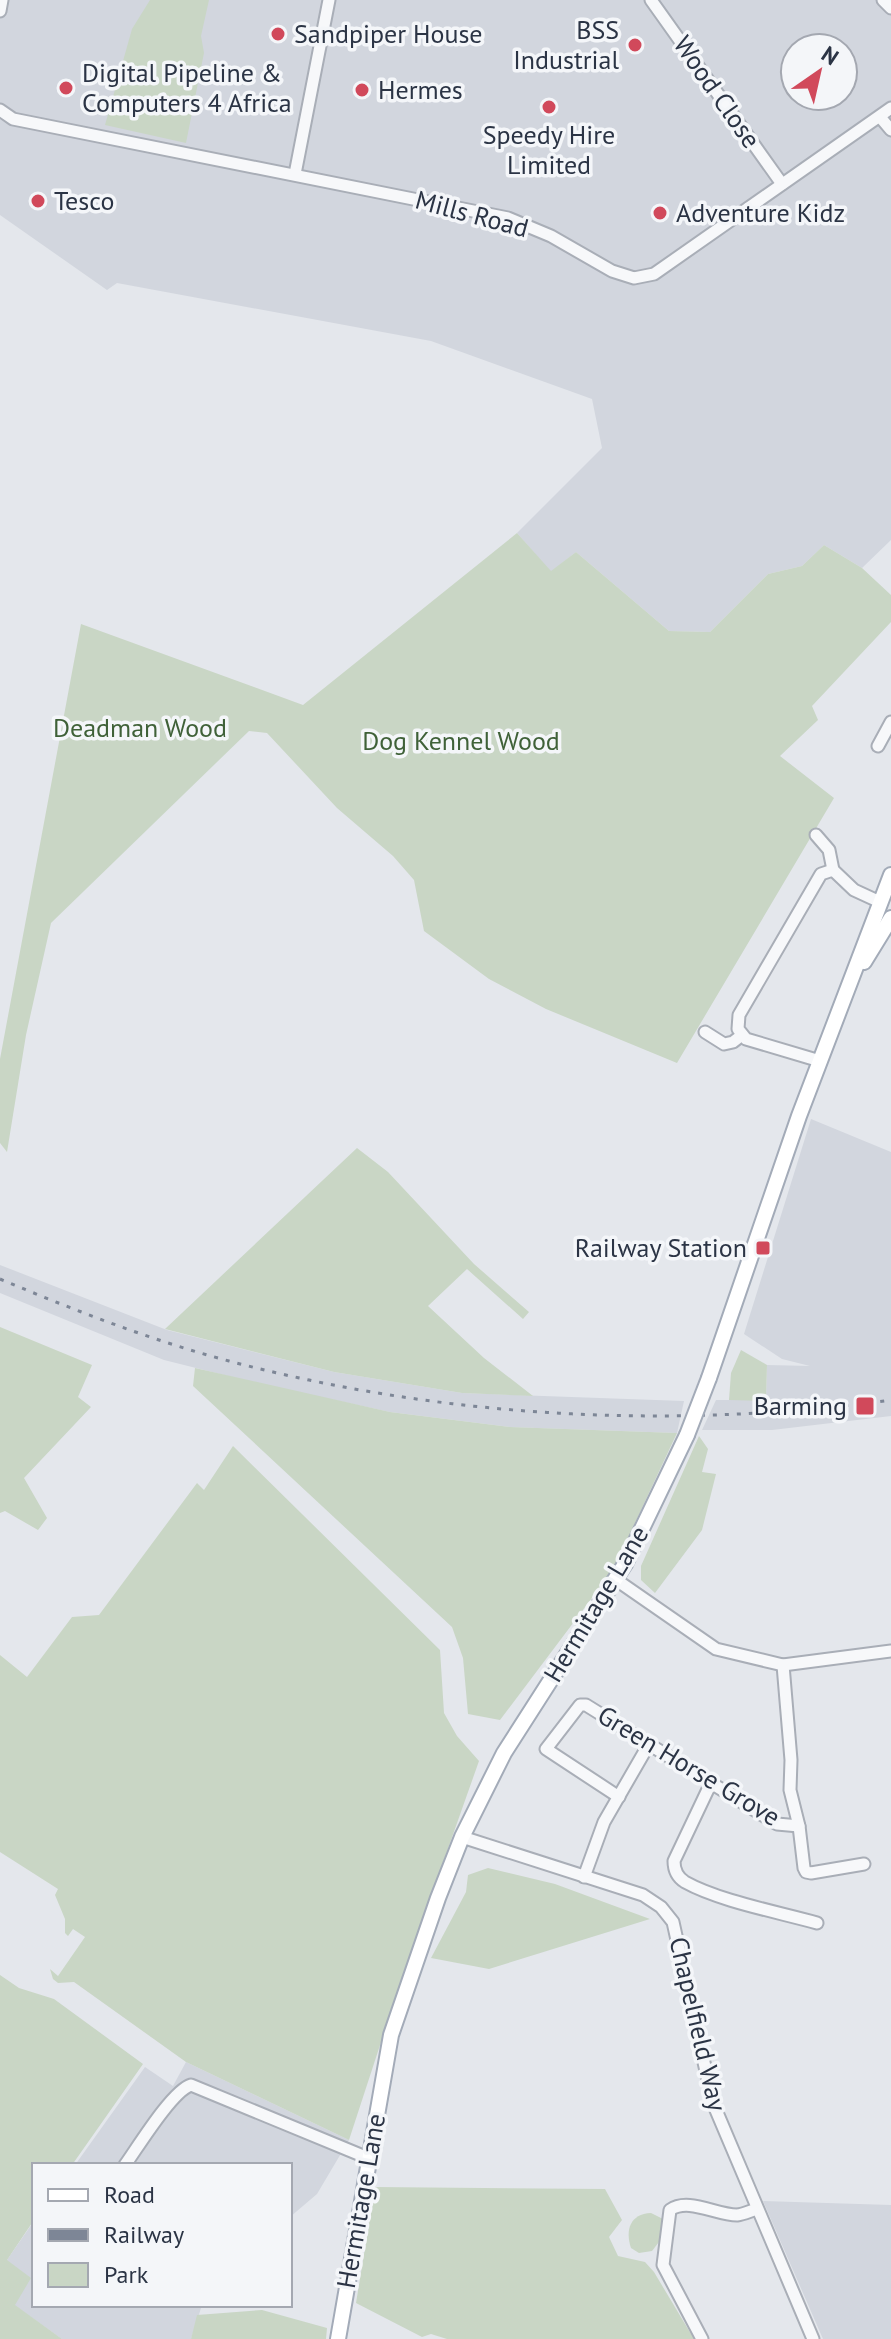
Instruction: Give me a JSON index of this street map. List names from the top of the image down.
{
  "streets": {
    "main road": ["Hermitage Lane"],
    "street": [
      "Wood Close",
      "Mills Road",
      "Green Horse Grove",
      "Chapelfield Way"
    ]
  },
  "crossings": [
    ["Wood Close", "Mills Road"],
    ["Hermitage Lane", "Chapelfield Way"]
  ],
  "parks": ["Deadman Wood", "Dog Kennel Wood"],
  "places": {
    "other": [
      "Sandpiper House",
      "BSS Industrial",
      "Digital Pipeline & Computers 4 Africa",
      "Hermes",
      "Speedy Hire Limited",
      "Tesco",
      "Adventure Kidz"
    ],
    "transit": ["Railway Station", "Barming"]
  },
  "legend": ["Road", "Railway", "Park"],
  "north": "top right"
}
